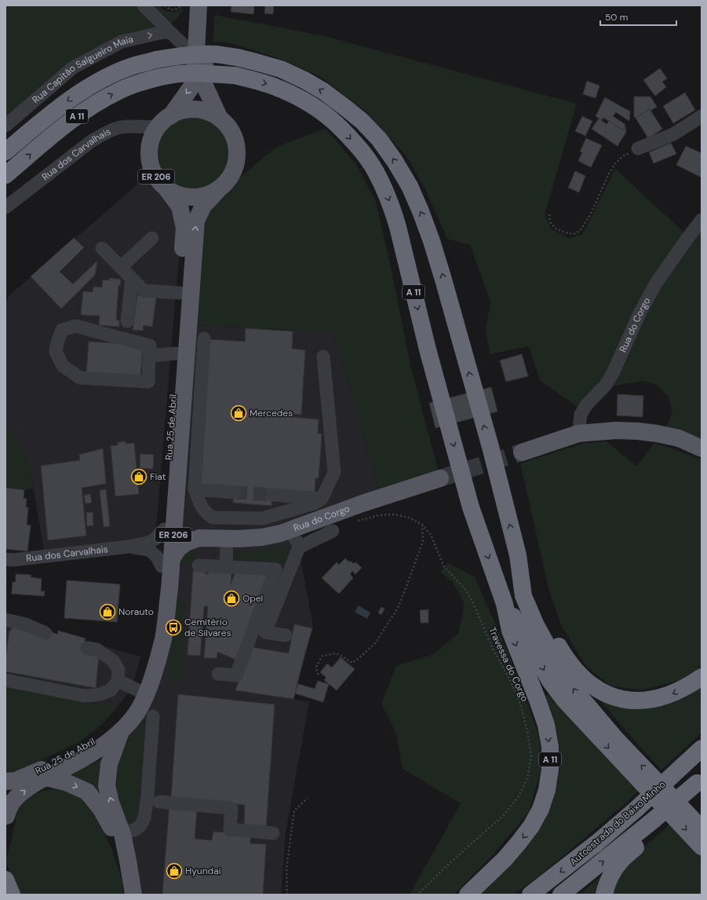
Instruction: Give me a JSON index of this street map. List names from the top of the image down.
{
  "streets": {
    "highway": ["A 11", "Autoestrada do Baixo Minho"],
    "main road": ["ER 206", "Rua do Corgo", "Rua 25 de Abril"],
    "street": ["Rua Capitão Salgueiro Maia", "Rua dos Carvalhais"],
    "path": ["Travessa do Corgo"]
  },
  "crossings": [
    ["Rua dos Carvalhais", "ER 206"],
    ["Rua dos Carvalhais", "Rua do Corgo"],
    ["Rua dos Carvalhais", "Rua 25 de Abril"],
    ["ER 206", "Rua 25 de Abril"],
    ["Rua do Corgo", "Rua 25 de Abril"]
  ],
  "one_way": ["Rua Capitão Salgueiro Maia"],
  "places": {
    "shop": [
      "Mercedes",
      "Fiat",
      "Opel",
      "Norauto",
      "Hyundai"
    ],
    "bus stop": ["Cemitério de Silvares"]
  },
  "scale_bar": "50 m"
}
